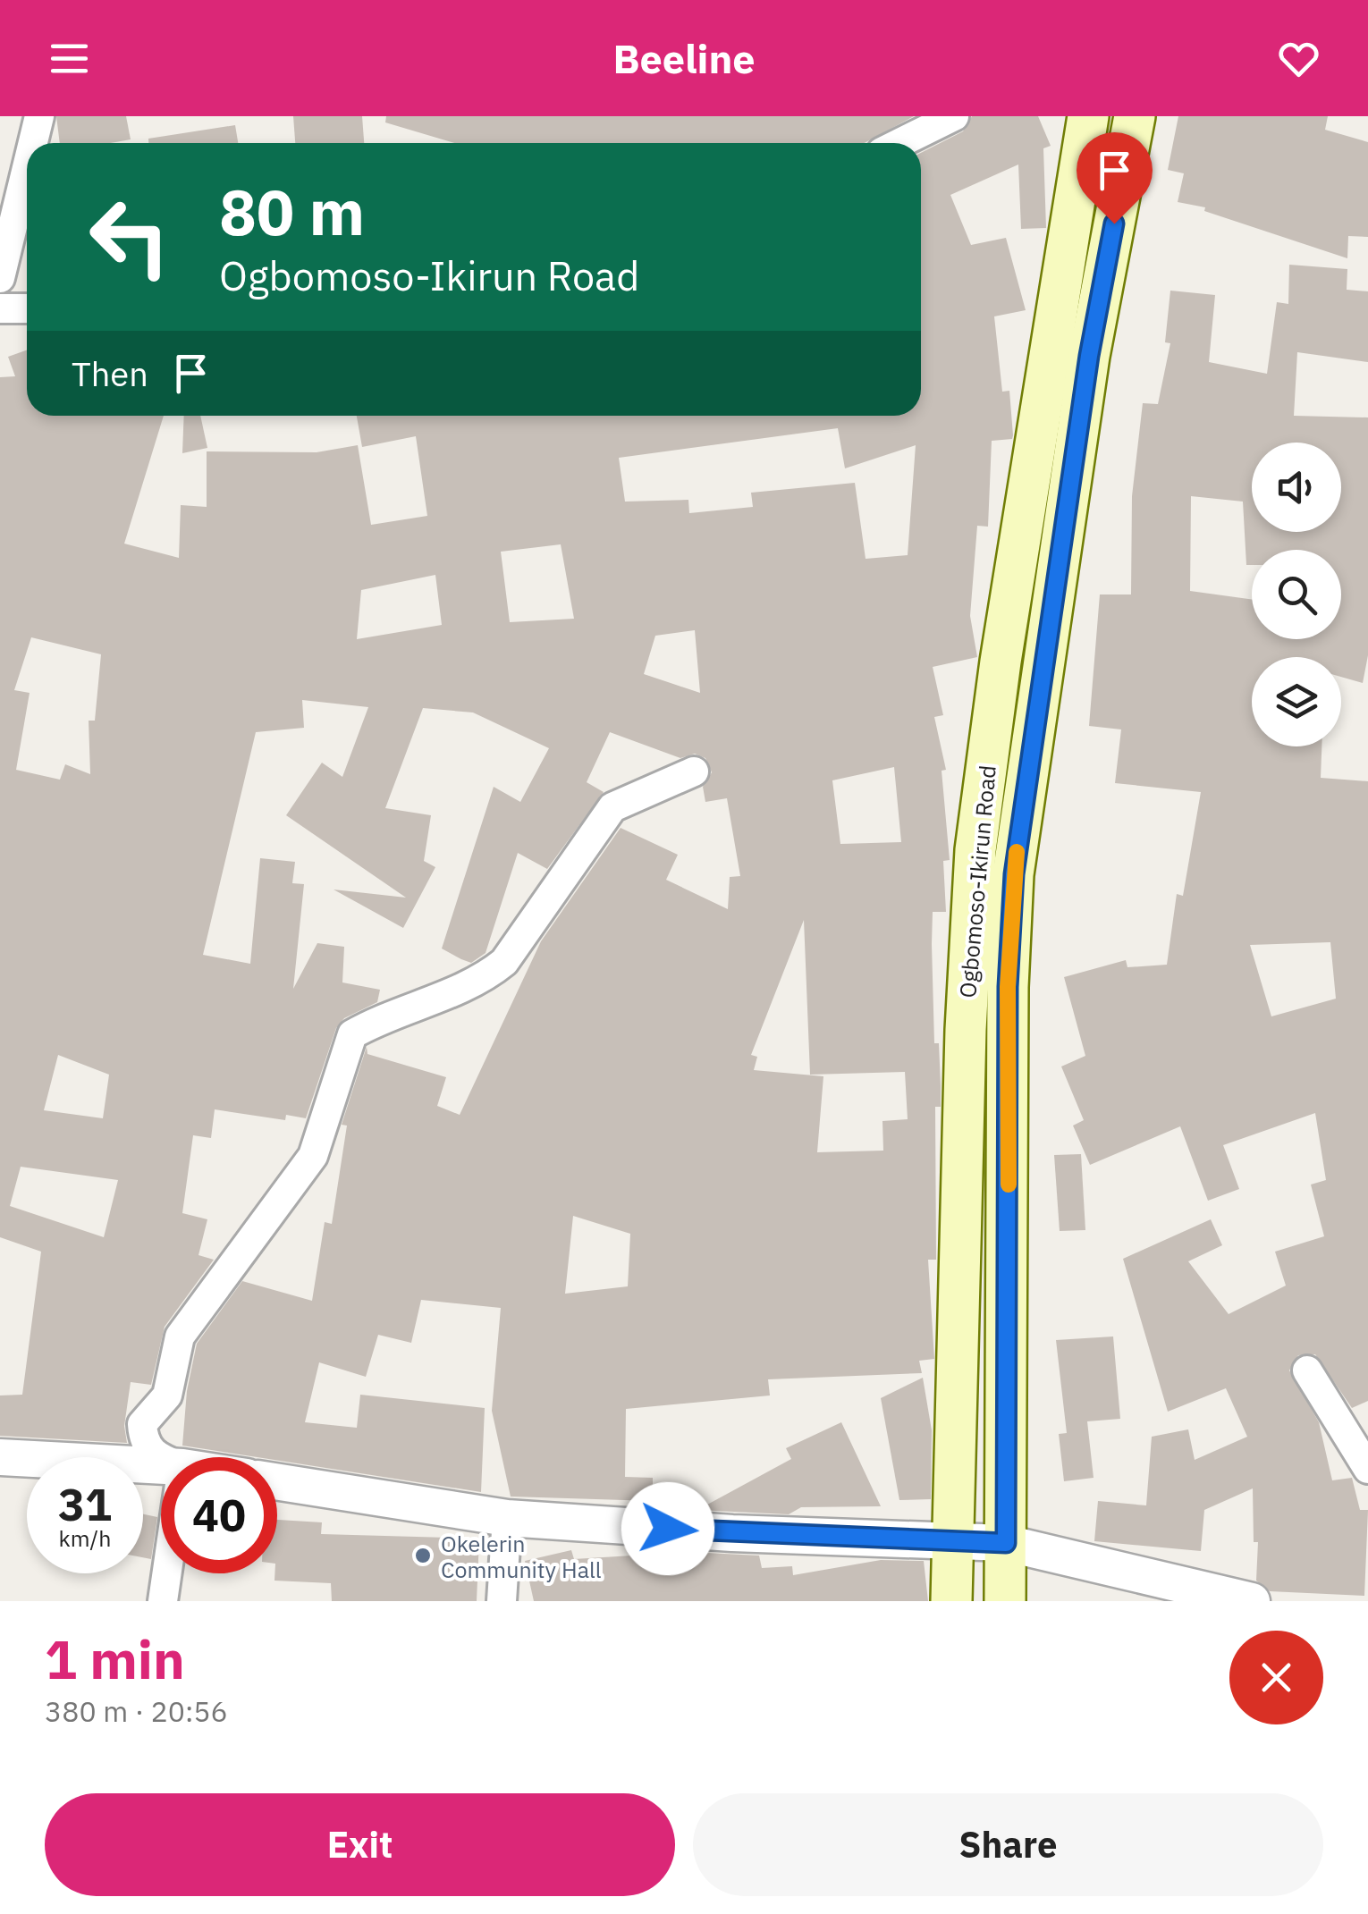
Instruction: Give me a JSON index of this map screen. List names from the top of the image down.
{
  "streets": {
    "main road": ["Ogbomoso-Ikirun Road"]
  },
  "places": ["Okelerin Community Hall"],
  "page": {
    "header": "Beeline",
    "turn": ["80 m", "Ogbomoso-Ikirun Road"],
    "then": "Then",
    "speed": "31 km/h",
    "limit": "40",
    "heading": ["1 min", "380 m · 20:56"],
    "buttons": ["Exit", "Share"]
  }
}
